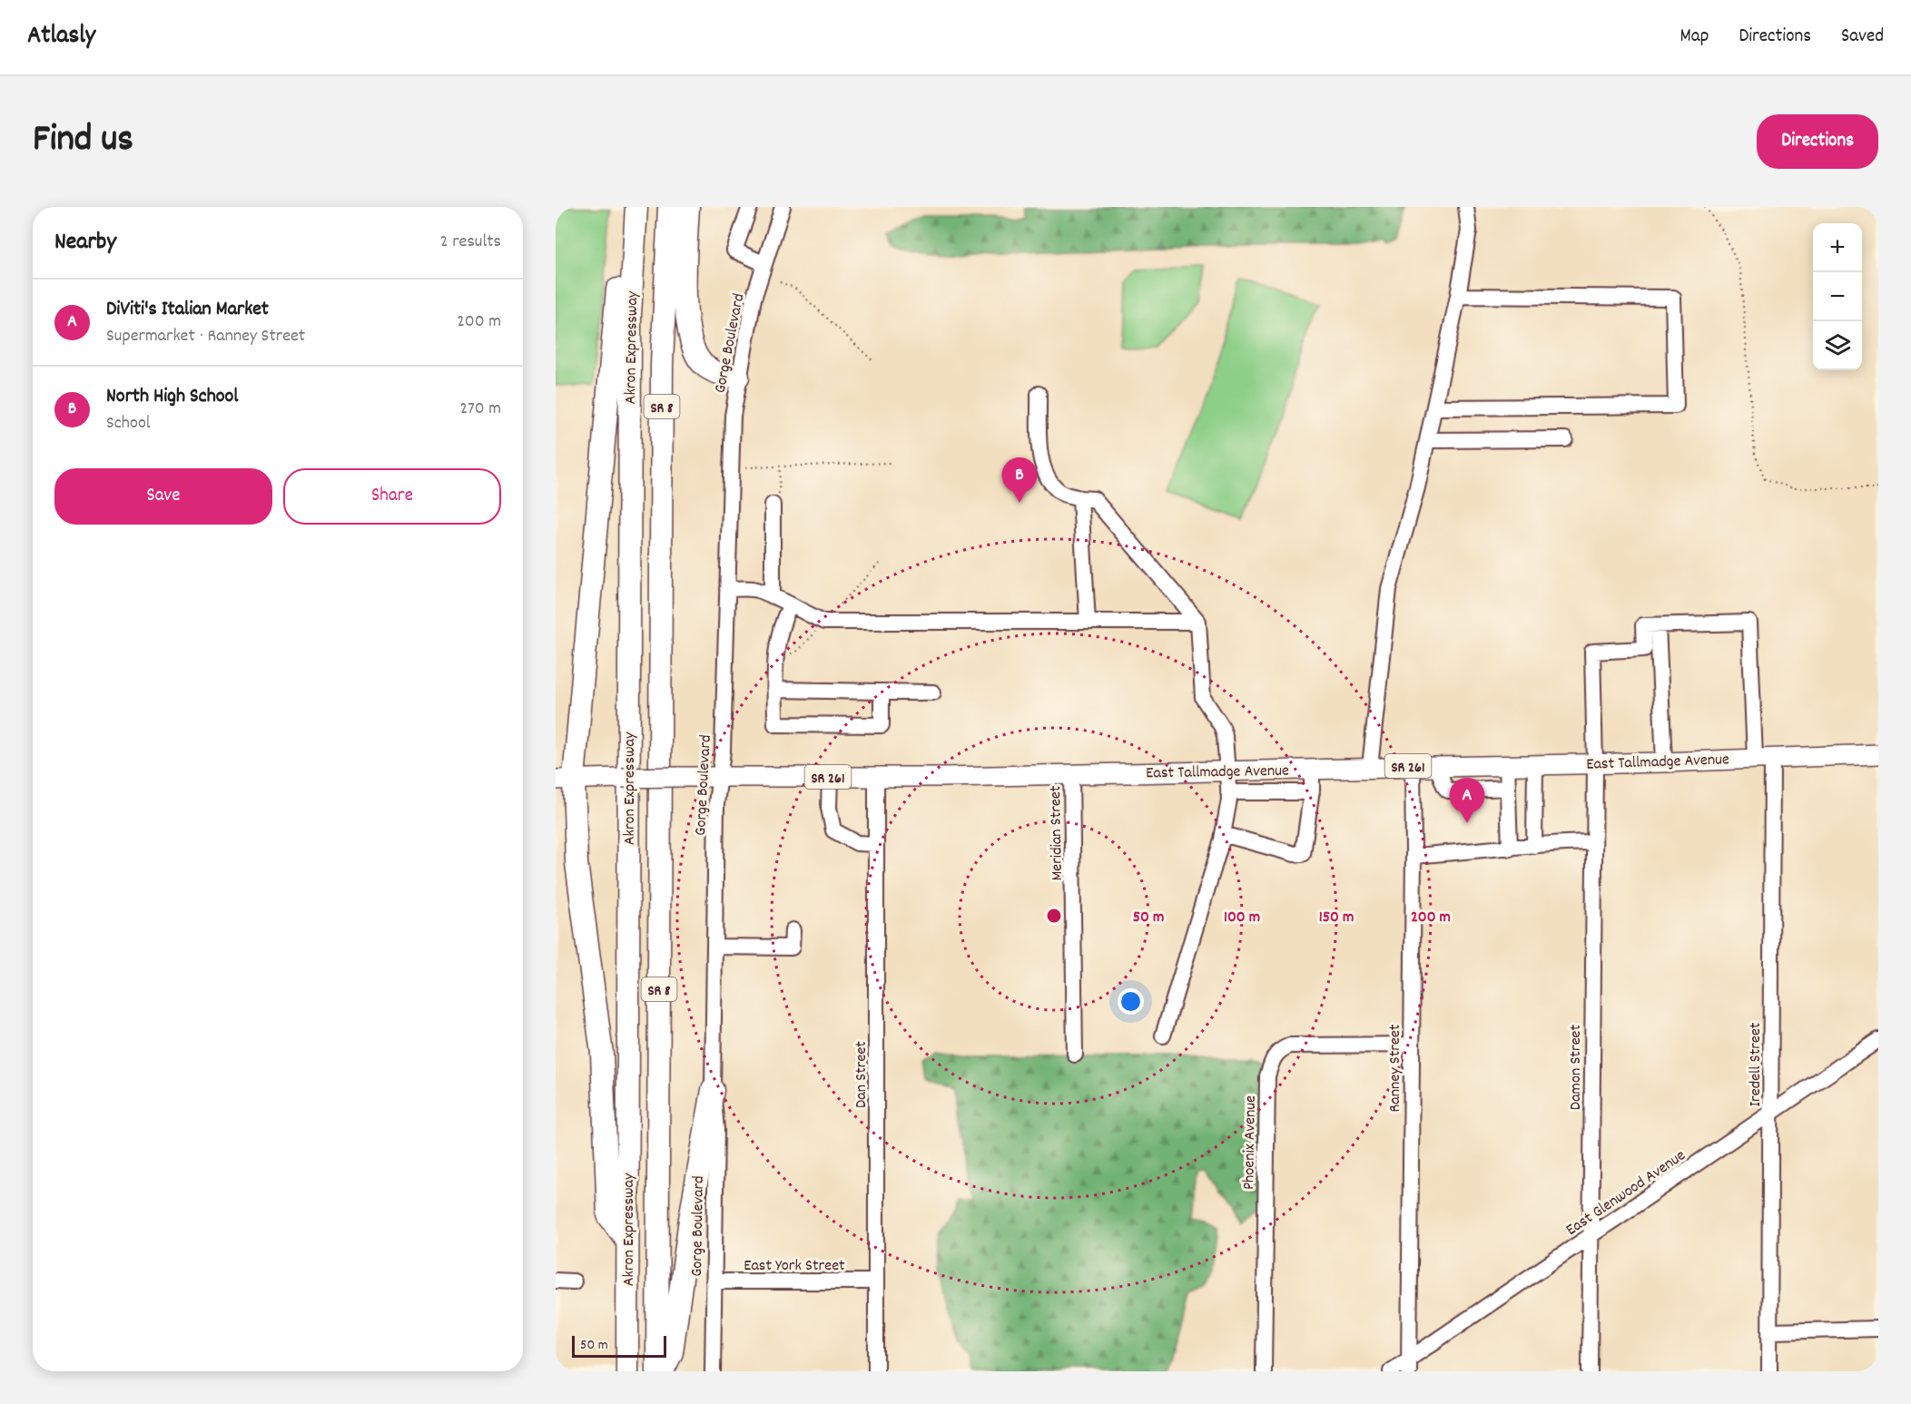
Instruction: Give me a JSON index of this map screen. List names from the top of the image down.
{
  "streets": {
    "highway": ["Akron Expressway", "SR 8"],
    "main road": ["East Tallmadge Avenue", "SR 261"],
    "street": [
      "Gorge Boulevard",
      "Meridian Street",
      "Iredell Street",
      "Damon Street",
      "Ranney Street",
      "Dan Street",
      "Phoenix Avenue",
      "East Glenwood Avenue",
      "East York Street"
    ]
  },
  "crossings": [
    ["Gorge Boulevard", "East Tallmadge Avenue"],
    ["Gorge Boulevard", "East York Street"],
    ["East Tallmadge Avenue", "Meridian Street"],
    ["East Tallmadge Avenue", "Iredell Street"],
    ["East Tallmadge Avenue", "Damon Street"],
    ["East Tallmadge Avenue", "Ranney Street"],
    ["East Tallmadge Avenue", "Dan Street"],
    ["Iredell Street", "Damon Street"],
    ["Iredell Street", "East Glenwood Avenue"],
    ["Damon Street", "East Glenwood Avenue"],
    ["Ranney Street", "Phoenix Avenue"],
    ["Ranney Street", "East Glenwood Avenue"],
    ["Dan Street", "East York Street"]
  ],
  "scale_bar": "50 m",
  "page": {
    "header": "Atlasly",
    "nav": ["Map", "Directions", "Saved"],
    "title": "Find us",
    "buttons": [
      "Directions",
      ["Save", "Share"]
    ],
    "heading": ["Nearby", "2 results"],
    "map_buttons": ["+", "−"],
    "list": [
      {
        "mark": "A",
        "name": "DiViti's Italian Market",
        "note": "Supermarket · Ranney Street",
        "value": "200 m"
      },
      {
        "mark": "B",
        "name": "North High School",
        "note": "School",
        "value": "270 m"
      }
    ],
    "pins": ["B", "A"],
    "scale": "50 m"
  },
  "rings": [
    "50 m",
    "100 m",
    "150 m",
    "200 m"
  ]
}
